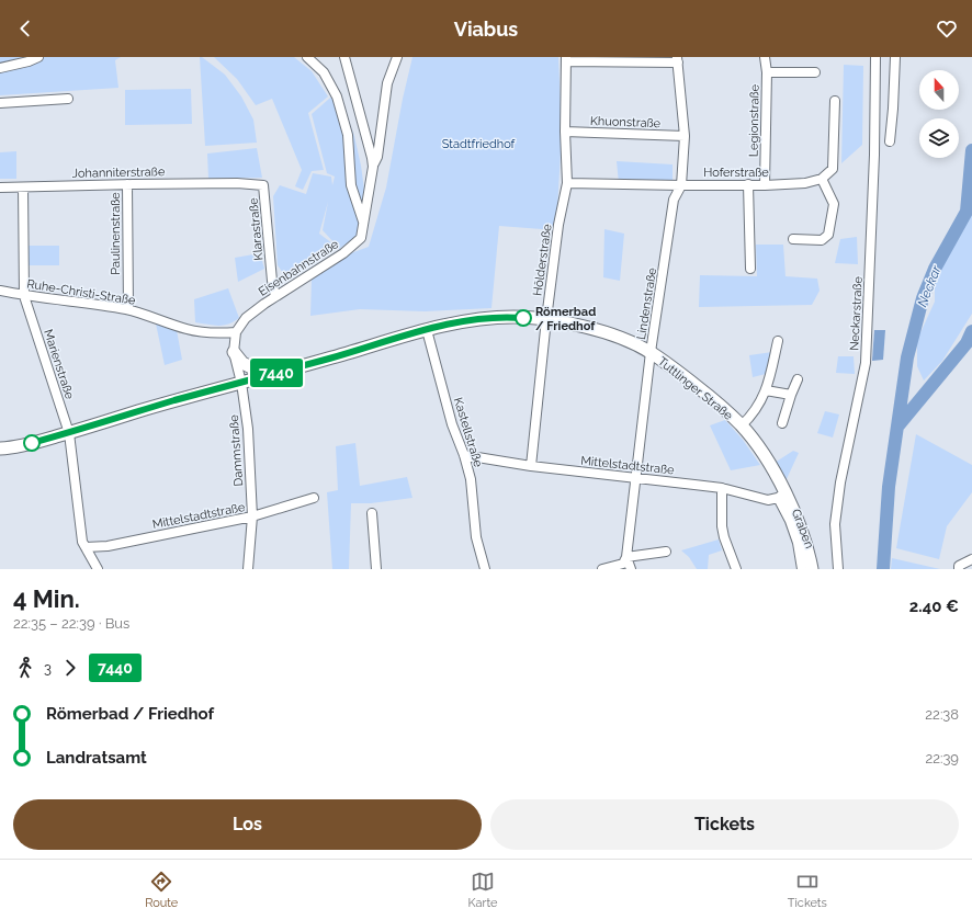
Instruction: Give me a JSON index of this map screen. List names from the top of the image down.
{
  "streets": {
    "street": [
      "Legionstraße",
      "Khuonstraße",
      "Johanniterstraße",
      "Hoferstraße",
      "Klarastraße",
      "Paulinenstraße",
      "Hölderstraße",
      "Eisenbahnstraße",
      "Ruhe-Christi-Straße",
      "Lindenstraße",
      "Neckarstraße",
      "Marienstraße",
      "Tuttlinger Straße",
      "Kastellstraße",
      "Dammstraße",
      "Mittelstadtstraße",
      "Graben"
    ]
  },
  "crossings": [
    ["Legionstraße", "Hoferstraße"],
    ["Khuonstraße", "Hölderstraße"],
    ["Khuonstraße", "Lindenstraße"],
    ["Johanniterstraße", "Klarastraße"],
    ["Johanniterstraße", "Paulinenstraße"],
    ["Johanniterstraße", "Marienstraße"],
    ["Hoferstraße", "Hölderstraße"],
    ["Hoferstraße", "Lindenstraße"],
    ["Klarastraße", "Eisenbahnstraße"],
    ["Paulinenstraße", "Ruhe-Christi-Straße"],
    ["Hölderstraße", "Tuttlinger Straße"],
    ["Hölderstraße", "Mittelstadtstraße"],
    ["Eisenbahnstraße", "Ruhe-Christi-Straße"],
    ["Ruhe-Christi-Straße", "Marienstraße"],
    ["Lindenstraße", "Tuttlinger Straße"],
    ["Lindenstraße", "Mittelstadtstraße"],
    ["Marienstraße", "Tuttlinger Straße"],
    ["Marienstraße", "Mittelstadtstraße"],
    ["Tuttlinger Straße", "Kastellstraße"],
    ["Tuttlinger Straße", "Dammstraße"],
    ["Tuttlinger Straße", "Mittelstadtstraße"],
    ["Tuttlinger Straße", "Graben"],
    ["Kastellstraße", "Mittelstadtstraße"],
    ["Dammstraße", "Mittelstadtstraße"],
    ["Mittelstadtstraße", "Graben"]
  ],
  "water": ["Neckar"],
  "parks": ["Stadtfriedhof"],
  "places": ["Römerbad / Friedhof"],
  "lines": ["bus line 7440"],
  "north": "top",
  "page": {
    "header": "Viabus",
    "on_map": "7440",
    "heading": ["4 Min.", "22:35 – 22:39 · Bus", "2.40 €"],
    "legs": ["3", "7440"],
    "list": [
      {
        "name": "Römerbad / Friedhof",
        "value": "22:38"
      },
      {
        "name": "Landratsamt",
        "value": "22:39"
      }
    ],
    "buttons": ["Los", "Tickets"],
    "tabs": ["Route", "Karte", "Tickets"]
  }
}
